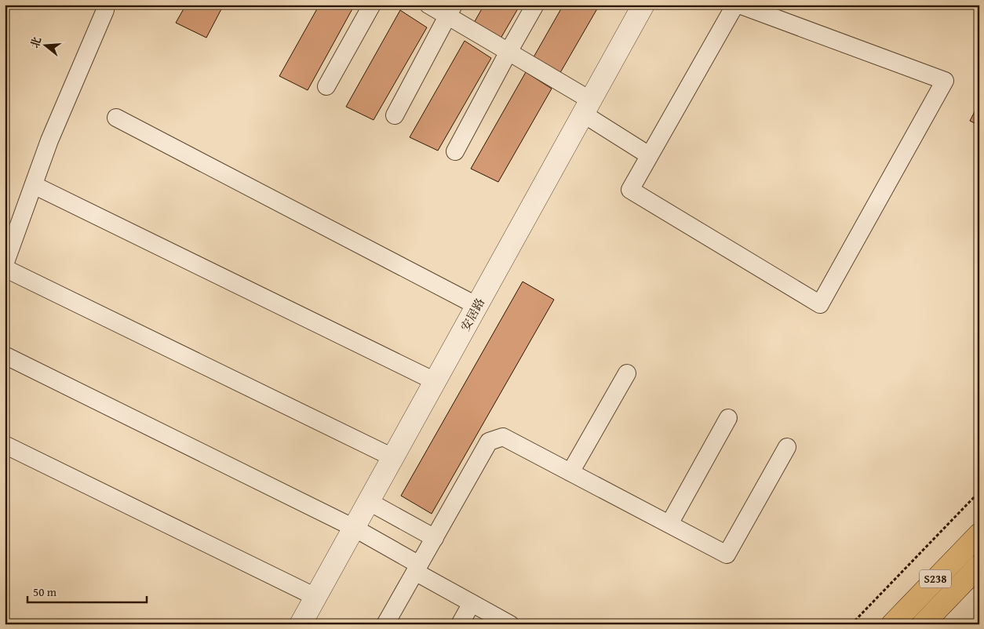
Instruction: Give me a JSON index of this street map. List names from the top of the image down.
{
  "streets": {
    "main road": ["S238"],
    "street": ["安居路"]
  },
  "scale_bar": "50 m",
  "north": "left"
}
